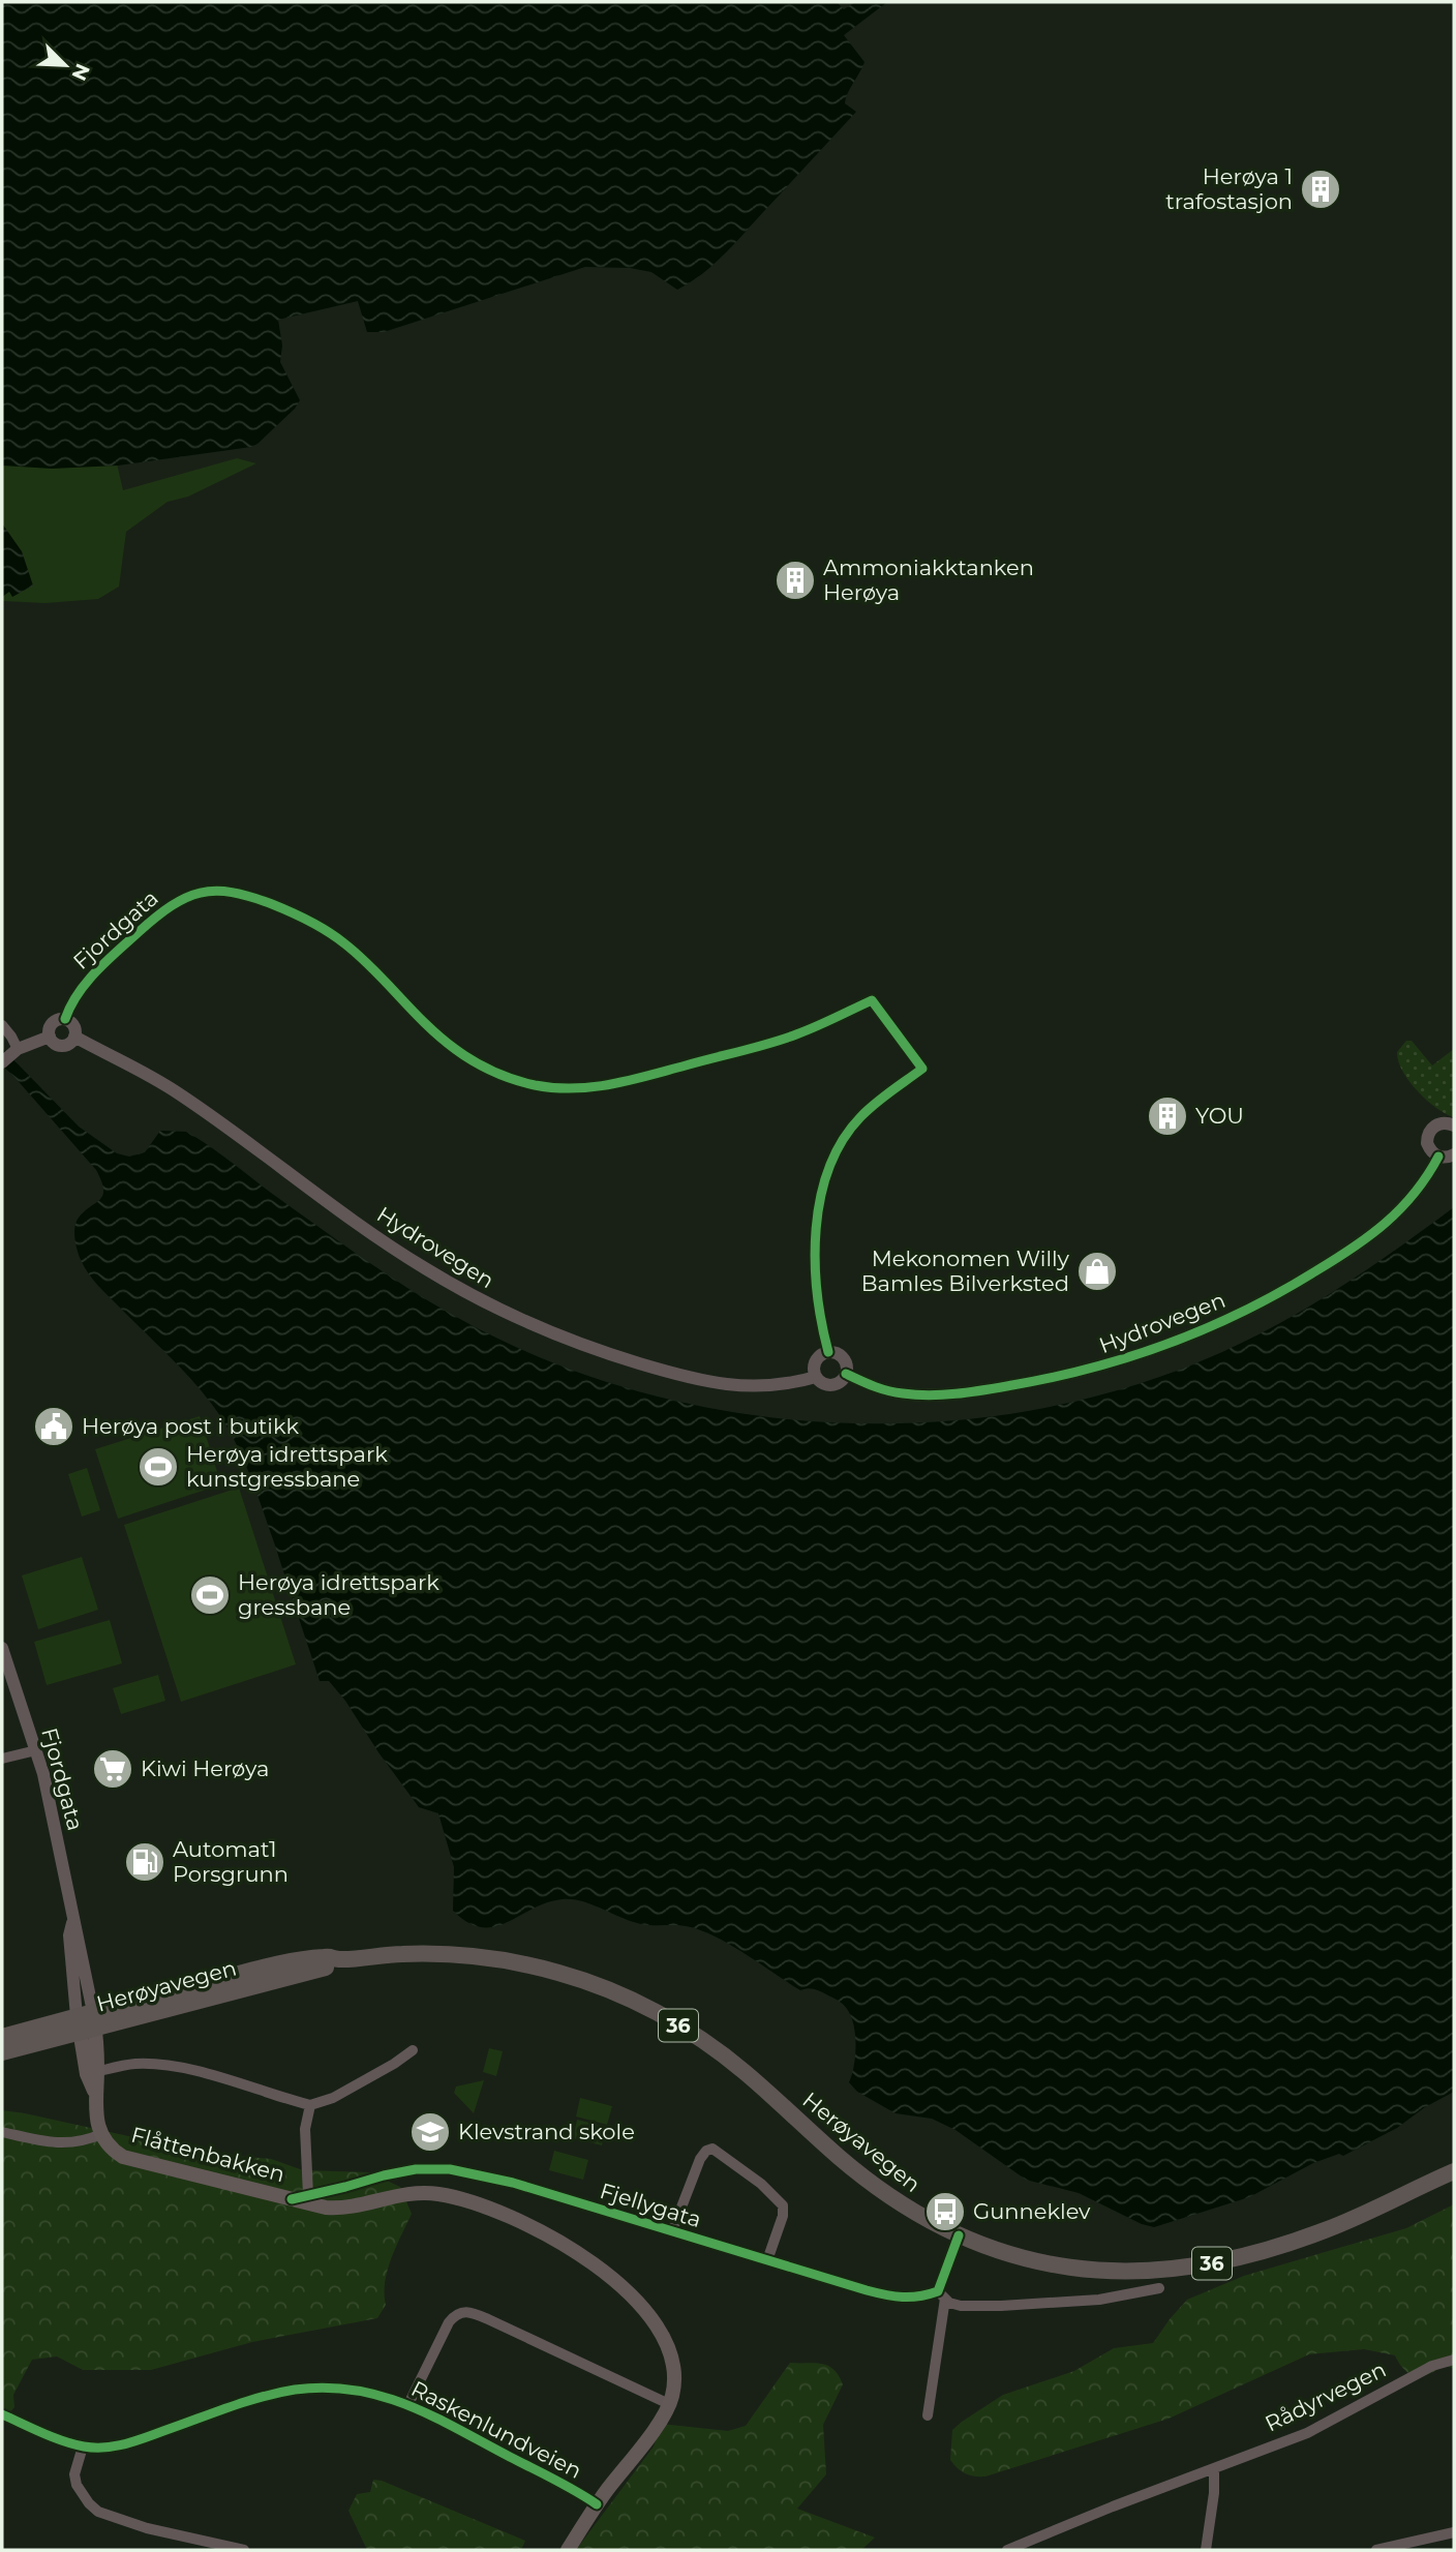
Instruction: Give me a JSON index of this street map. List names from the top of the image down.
{
  "streets": {
    "highway": ["Herøyavegen", "36"],
    "main road": ["Flåttenbakken"],
    "street": [
      "Fjordgata",
      "Hydrovegen",
      "Fjellygata",
      "Rådyrvegen",
      "Raskenlundveien"
    ]
  },
  "crossings": [
    ["Fjordgata", "Hydrovegen"],
    ["Fjordgata", "Herøyavegen"],
    ["Fjordgata", "Flåttenbakken"],
    ["Herøyavegen", "Flåttenbakken"],
    ["Flåttenbakken", "Fjellygata"],
    ["Flåttenbakken", "Raskenlundveien"]
  ],
  "places": {
    "building": ["Herøya 1 trafostasjon", "Ammoniakktanken Herøya", "YOU"],
    "shop": ["Mekonomen Willy Bamles Bilverksted"],
    "public building": ["Herøya post i butikk"],
    "sports": ["Herøya idrettspark kunstgressbane", "Herøya idrettspark gressbane"],
    "supermarket": ["Kiwi Herøya"],
    "fuel station": ["Automat1 Porsgrunn"],
    "school or university": ["Klevstrand skole"],
    "bus stop": ["Gunneklev"]
  },
  "north": "bottom right"
}
